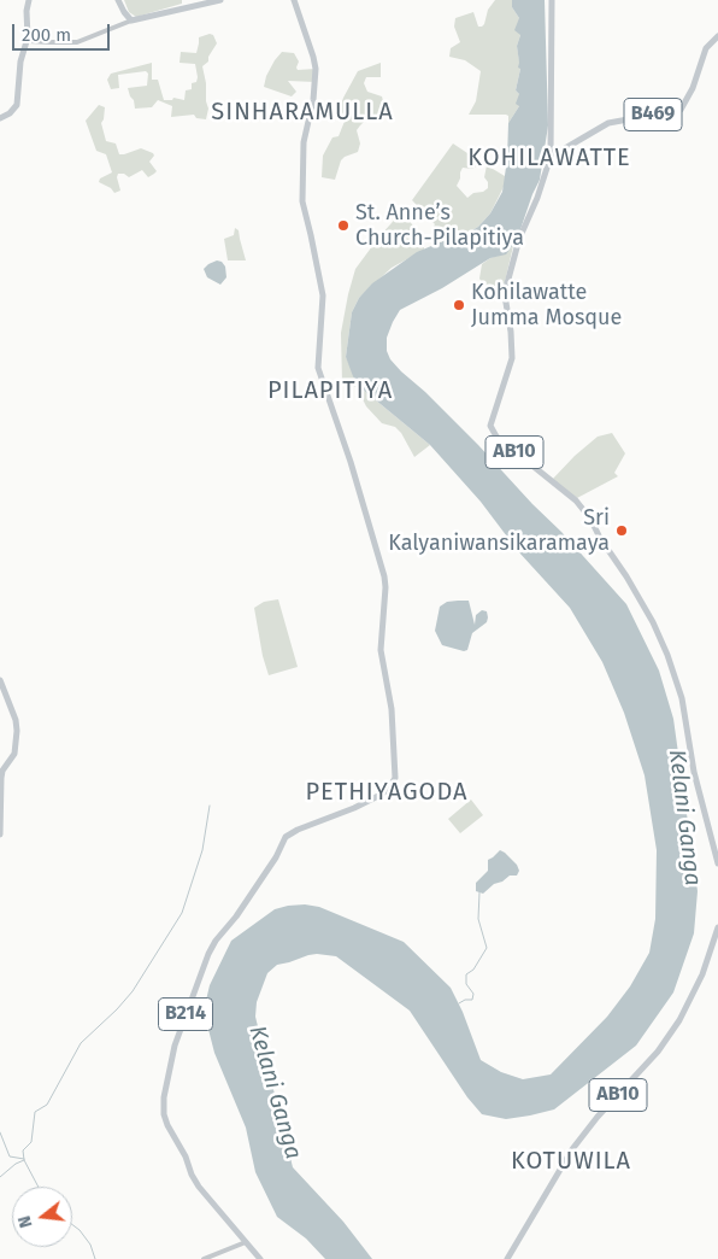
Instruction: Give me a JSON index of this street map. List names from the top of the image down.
{
  "streets": {
    "main road": ["B469", "AB10", "B214"]
  },
  "crossings": [
    ["B469", "AB10"]
  ],
  "districts": [
    "SINHARAMULLA",
    "KOHILAWATTE",
    "PILAPITIYA",
    "PETHIYAGODA",
    "KOTUWILA"
  ],
  "water": ["Kelani Ganga"],
  "places": ["St. Anne’s Church-Pilapitiya", "Kohilawatte Jumma Mosque", "Sri Kalyaniwansikaramaya"],
  "scale_bar": "200 m",
  "north": "left"
}
